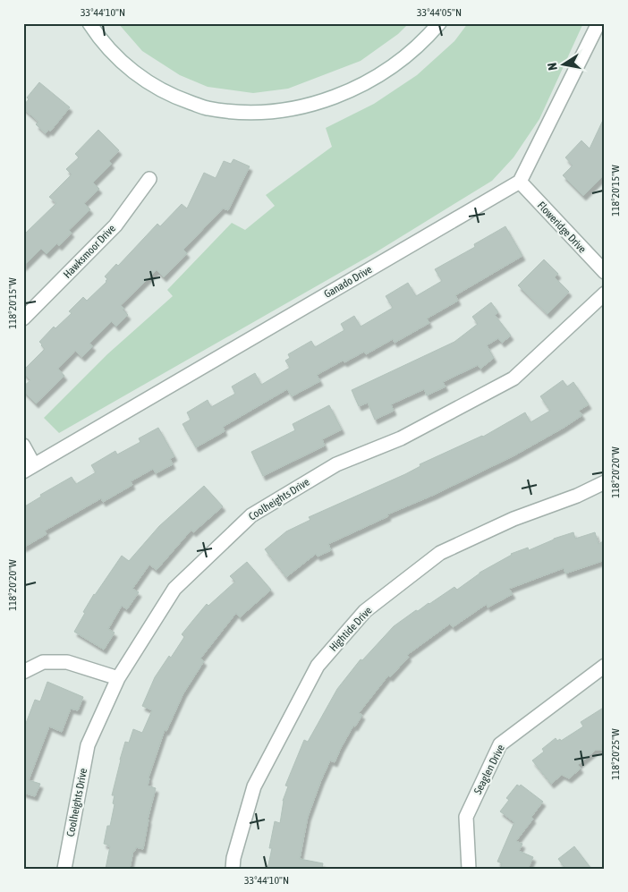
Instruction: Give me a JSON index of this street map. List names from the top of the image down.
{
  "streets": {
    "street": [
      "Floweridge Drive",
      "Hawksmoor Drive",
      "Ganado Drive",
      "Coolheights Drive",
      "Hightide Drive",
      "Seaglen Drive"
    ]
  },
  "crossings": [
    ["Floweridge Drive", "Ganado Drive"]
  ],
  "north": "left",
  "coordinates": [
    "33°44'10\"N",
    "33°44'05\"N",
    "118°20'15\"W",
    "118°20'20\"W",
    "118°20'25\"W"
  ]
}
